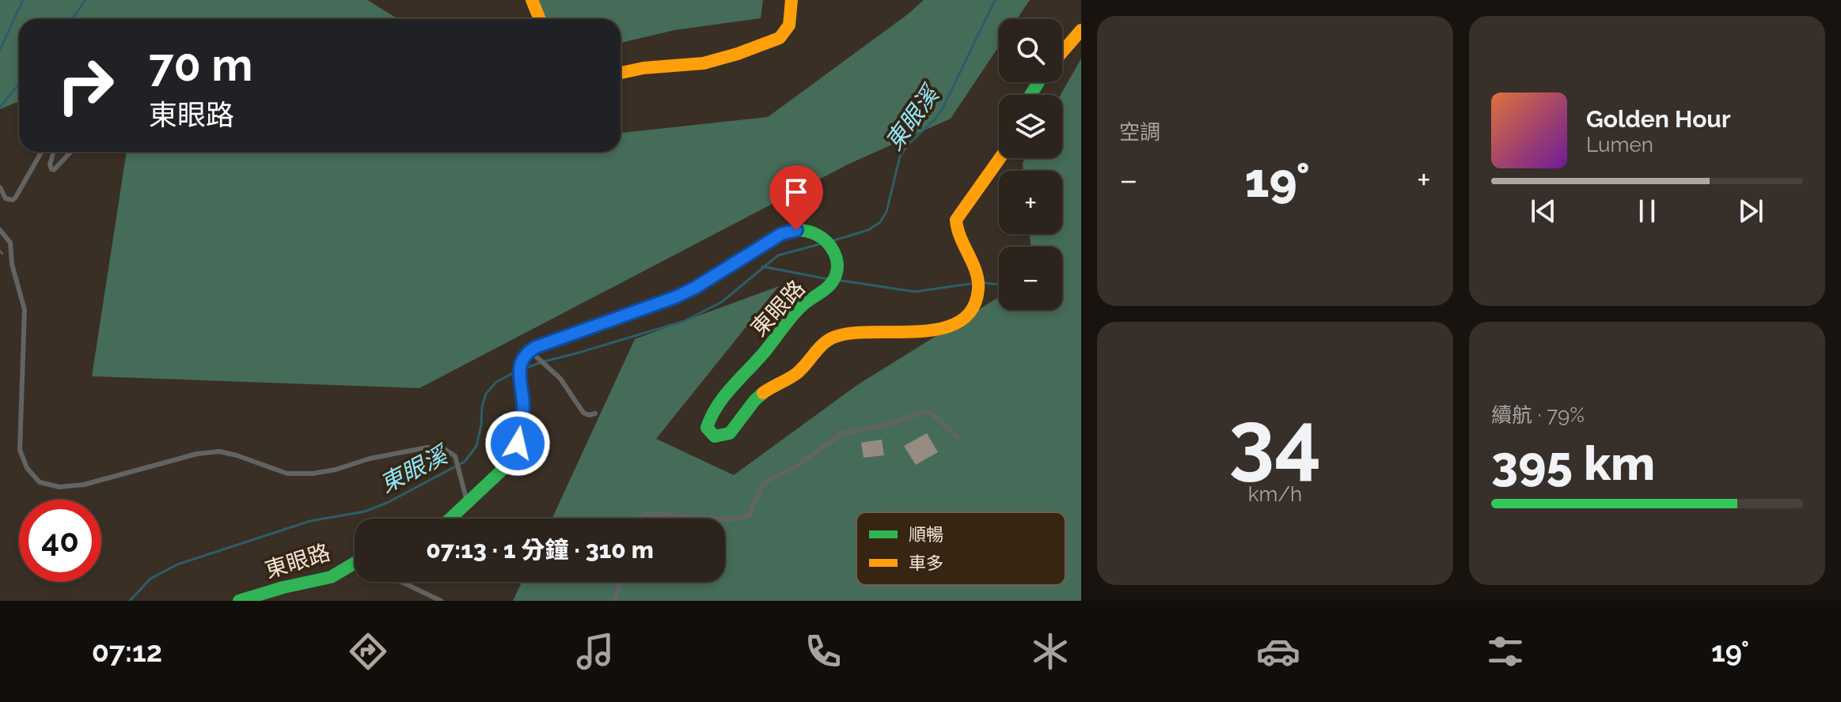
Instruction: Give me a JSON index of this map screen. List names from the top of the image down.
{
  "streets": {
    "street": ["東眼路"]
  },
  "water": ["東眼溪"],
  "legend": ["順暢", "車多"],
  "page": {
    "tile": [
      "空調",
      ["34", "km/h"],
      ["續航 · 79%", "395 km"]
    ],
    "map_buttons": ["+", "−"],
    "turn": ["70 m", "東眼路"],
    "song": ["Golden Hour", "Lumen"],
    "heat": ["−", "19°", "+"],
    "limit": "40",
    "trip": "07:13 · 1 分鐘 · 310 m",
    "tabs": ["07:12", "19°"]
  }
}
